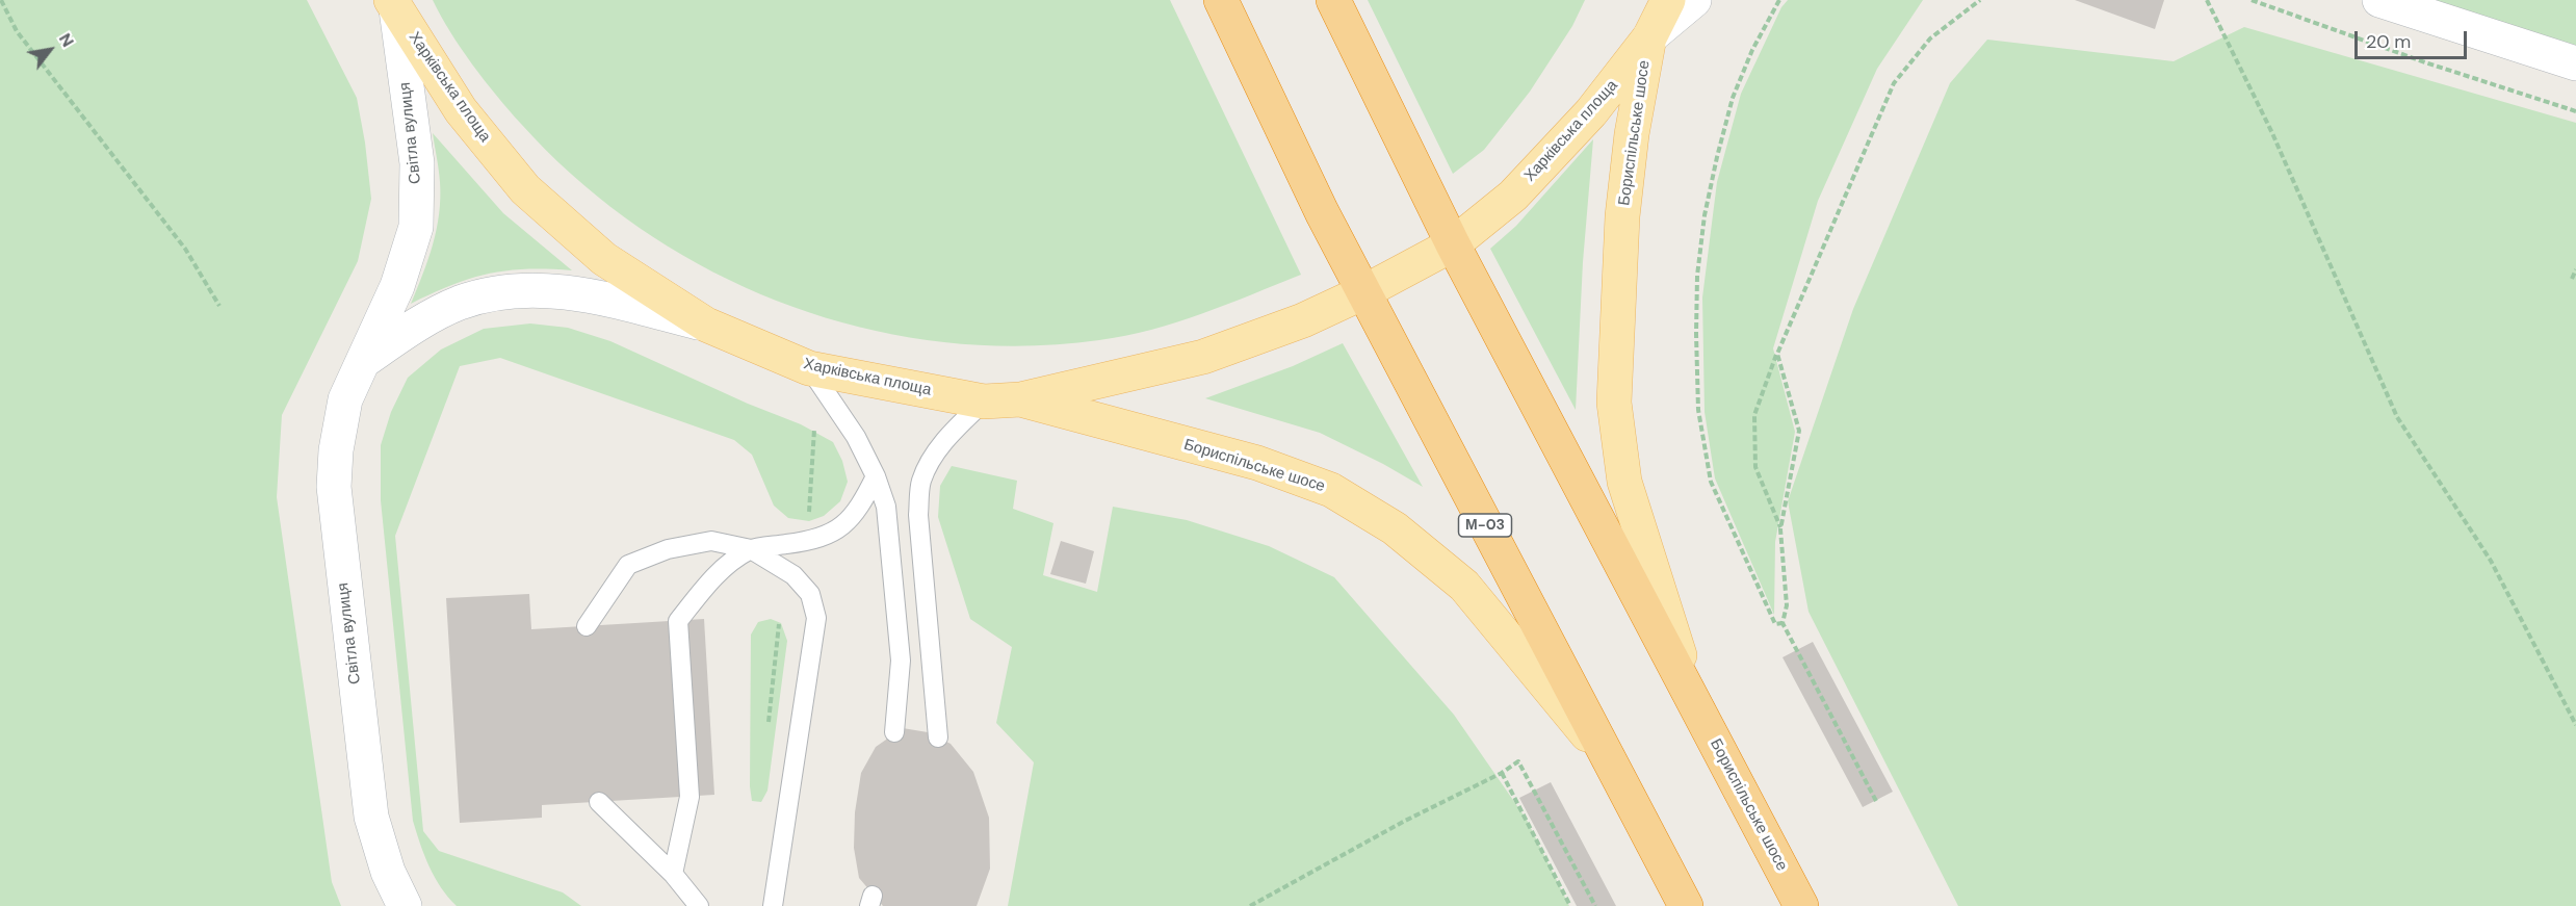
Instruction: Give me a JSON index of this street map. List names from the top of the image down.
{
  "streets": {
    "highway": ["Бориспільське шосе", "М-03"],
    "main road": ["Харківська площа", "Світла вулиця"]
  },
  "crossings": [
    ["Харківська площа", "Світла вулиця"],
    ["Харківська площа", "Бориспільське шосе"]
  ],
  "scale_bar": "20 m",
  "north": "top right"
}
